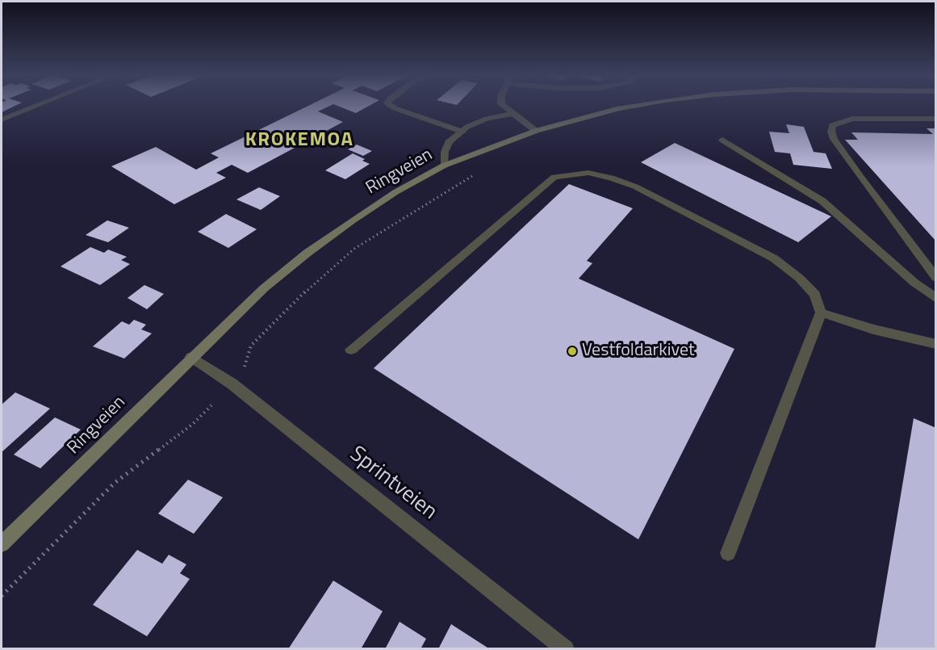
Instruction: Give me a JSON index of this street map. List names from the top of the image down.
{
  "streets": {
    "main road": ["Ringveien"],
    "street": ["Sprintveien"]
  },
  "crossings": [
    ["Ringveien", "Sprintveien"]
  ],
  "districts": ["KROKEMOA"],
  "places": ["Vestfoldarkivet"]
}
